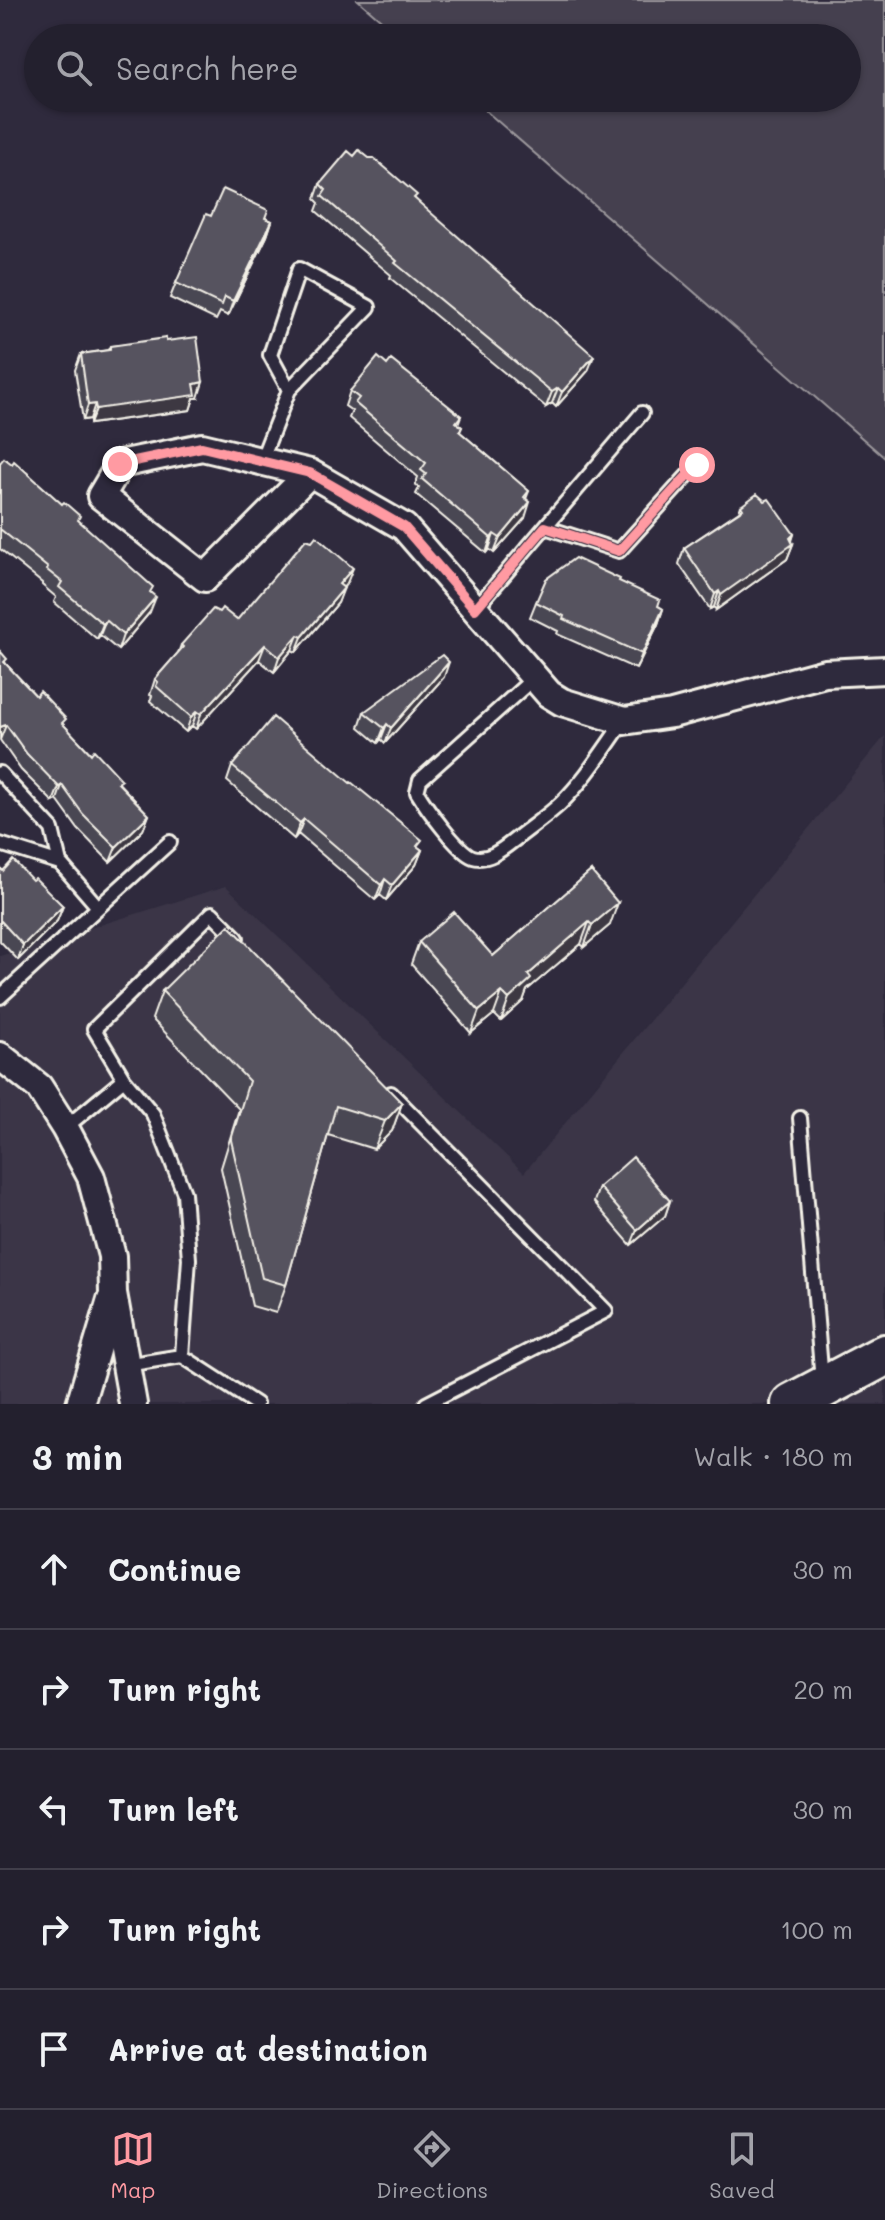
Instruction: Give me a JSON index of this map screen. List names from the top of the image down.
{
  "page": {
    "search": "Search here",
    "heading": ["3 min", "Walk · 180 m"],
    "list": [
      ["Continue", "30 m"],
      ["Turn right", "20 m"],
      ["Turn left", "30 m"],
      ["Turn right", "100 m"],
      "Arrive at destination"
    ],
    "nav": ["Map", "Directions", "Saved"]
  }
}
